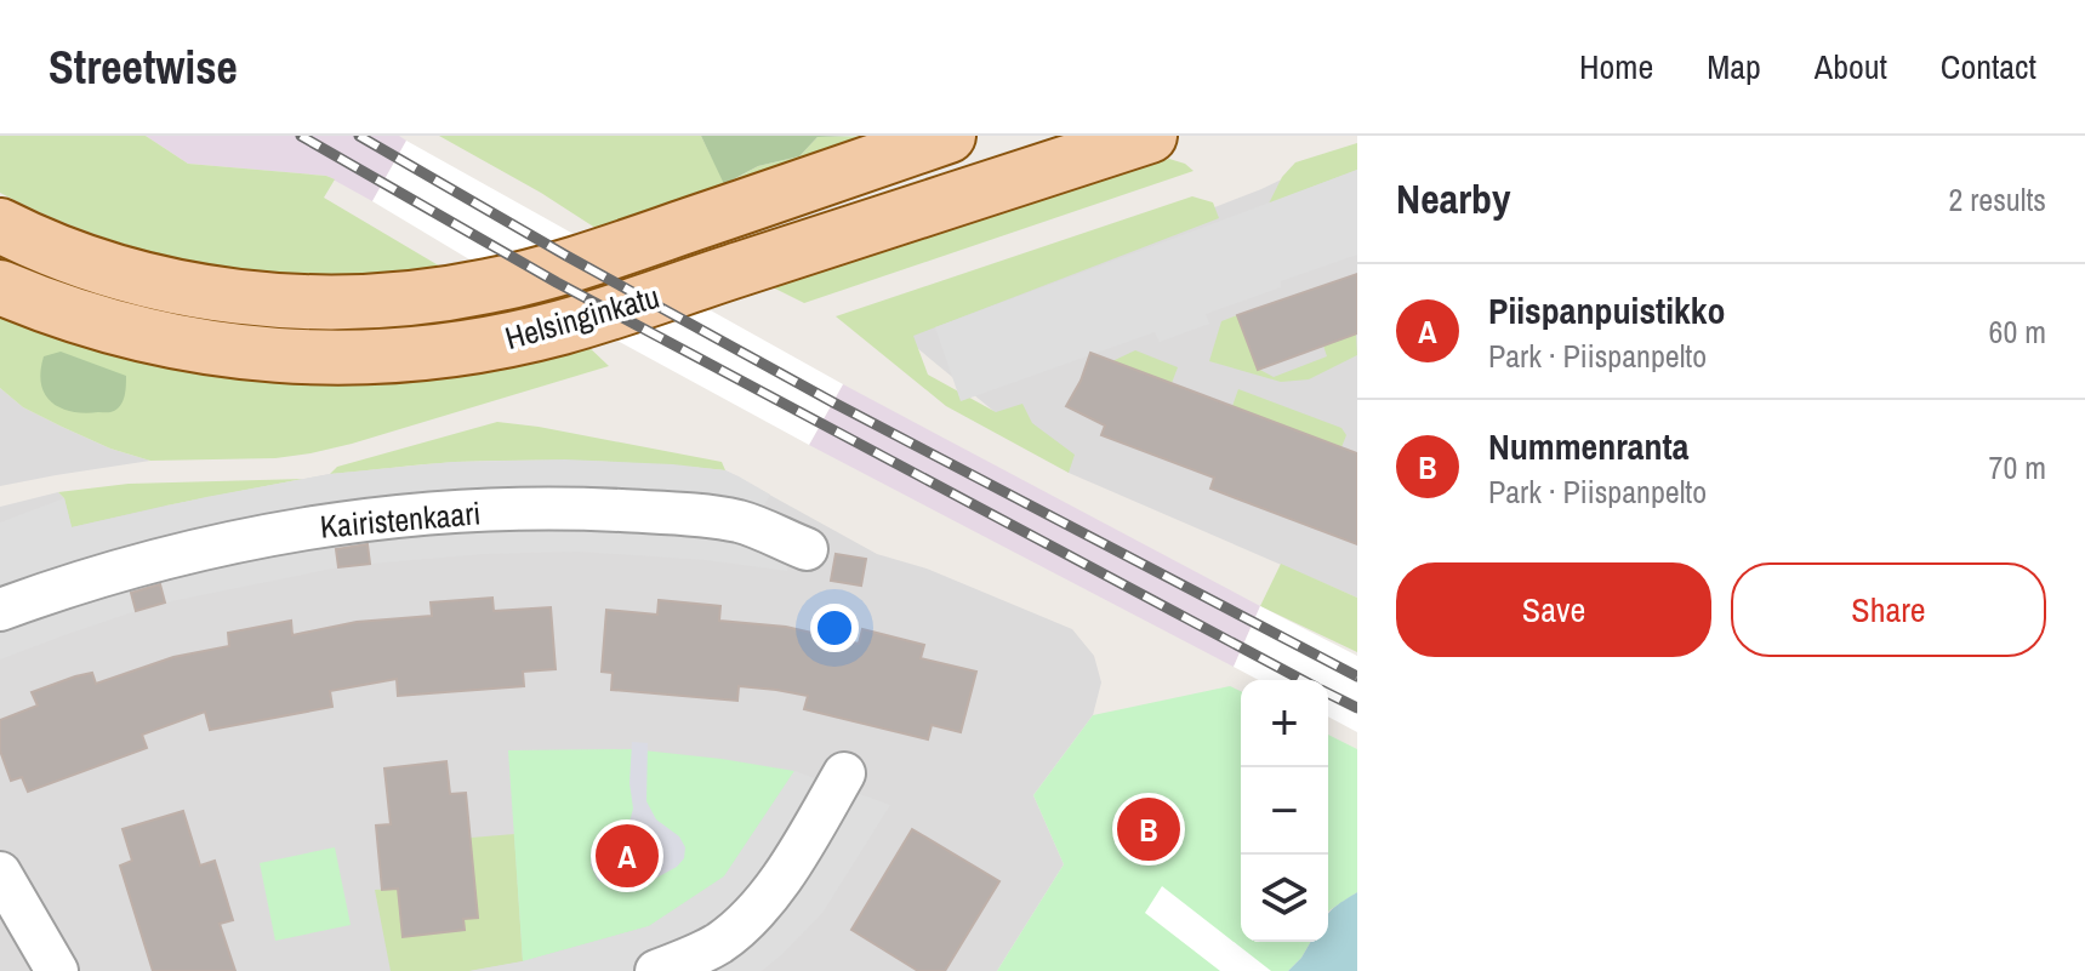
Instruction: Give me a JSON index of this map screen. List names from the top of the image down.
{
  "streets": {
    "main road": ["Helsinginkatu"],
    "street": ["Kairistenkaari"]
  },
  "page": {
    "header": "Streetwise",
    "nav": [
      "Home",
      "Map",
      "About",
      "Contact"
    ],
    "heading": ["Nearby", "2 results"],
    "list": [
      {
        "mark": "A",
        "name": "Piispanpuistikko",
        "note": "Park · Piispanpelto",
        "value": "60 m"
      },
      {
        "mark": "B",
        "name": "Nummenranta",
        "note": "Park · Piispanpelto",
        "value": "70 m"
      }
    ],
    "buttons": ["Save", "Share"],
    "map_buttons": ["+", "−"],
    "pins": ["B", "A"]
  }
}
